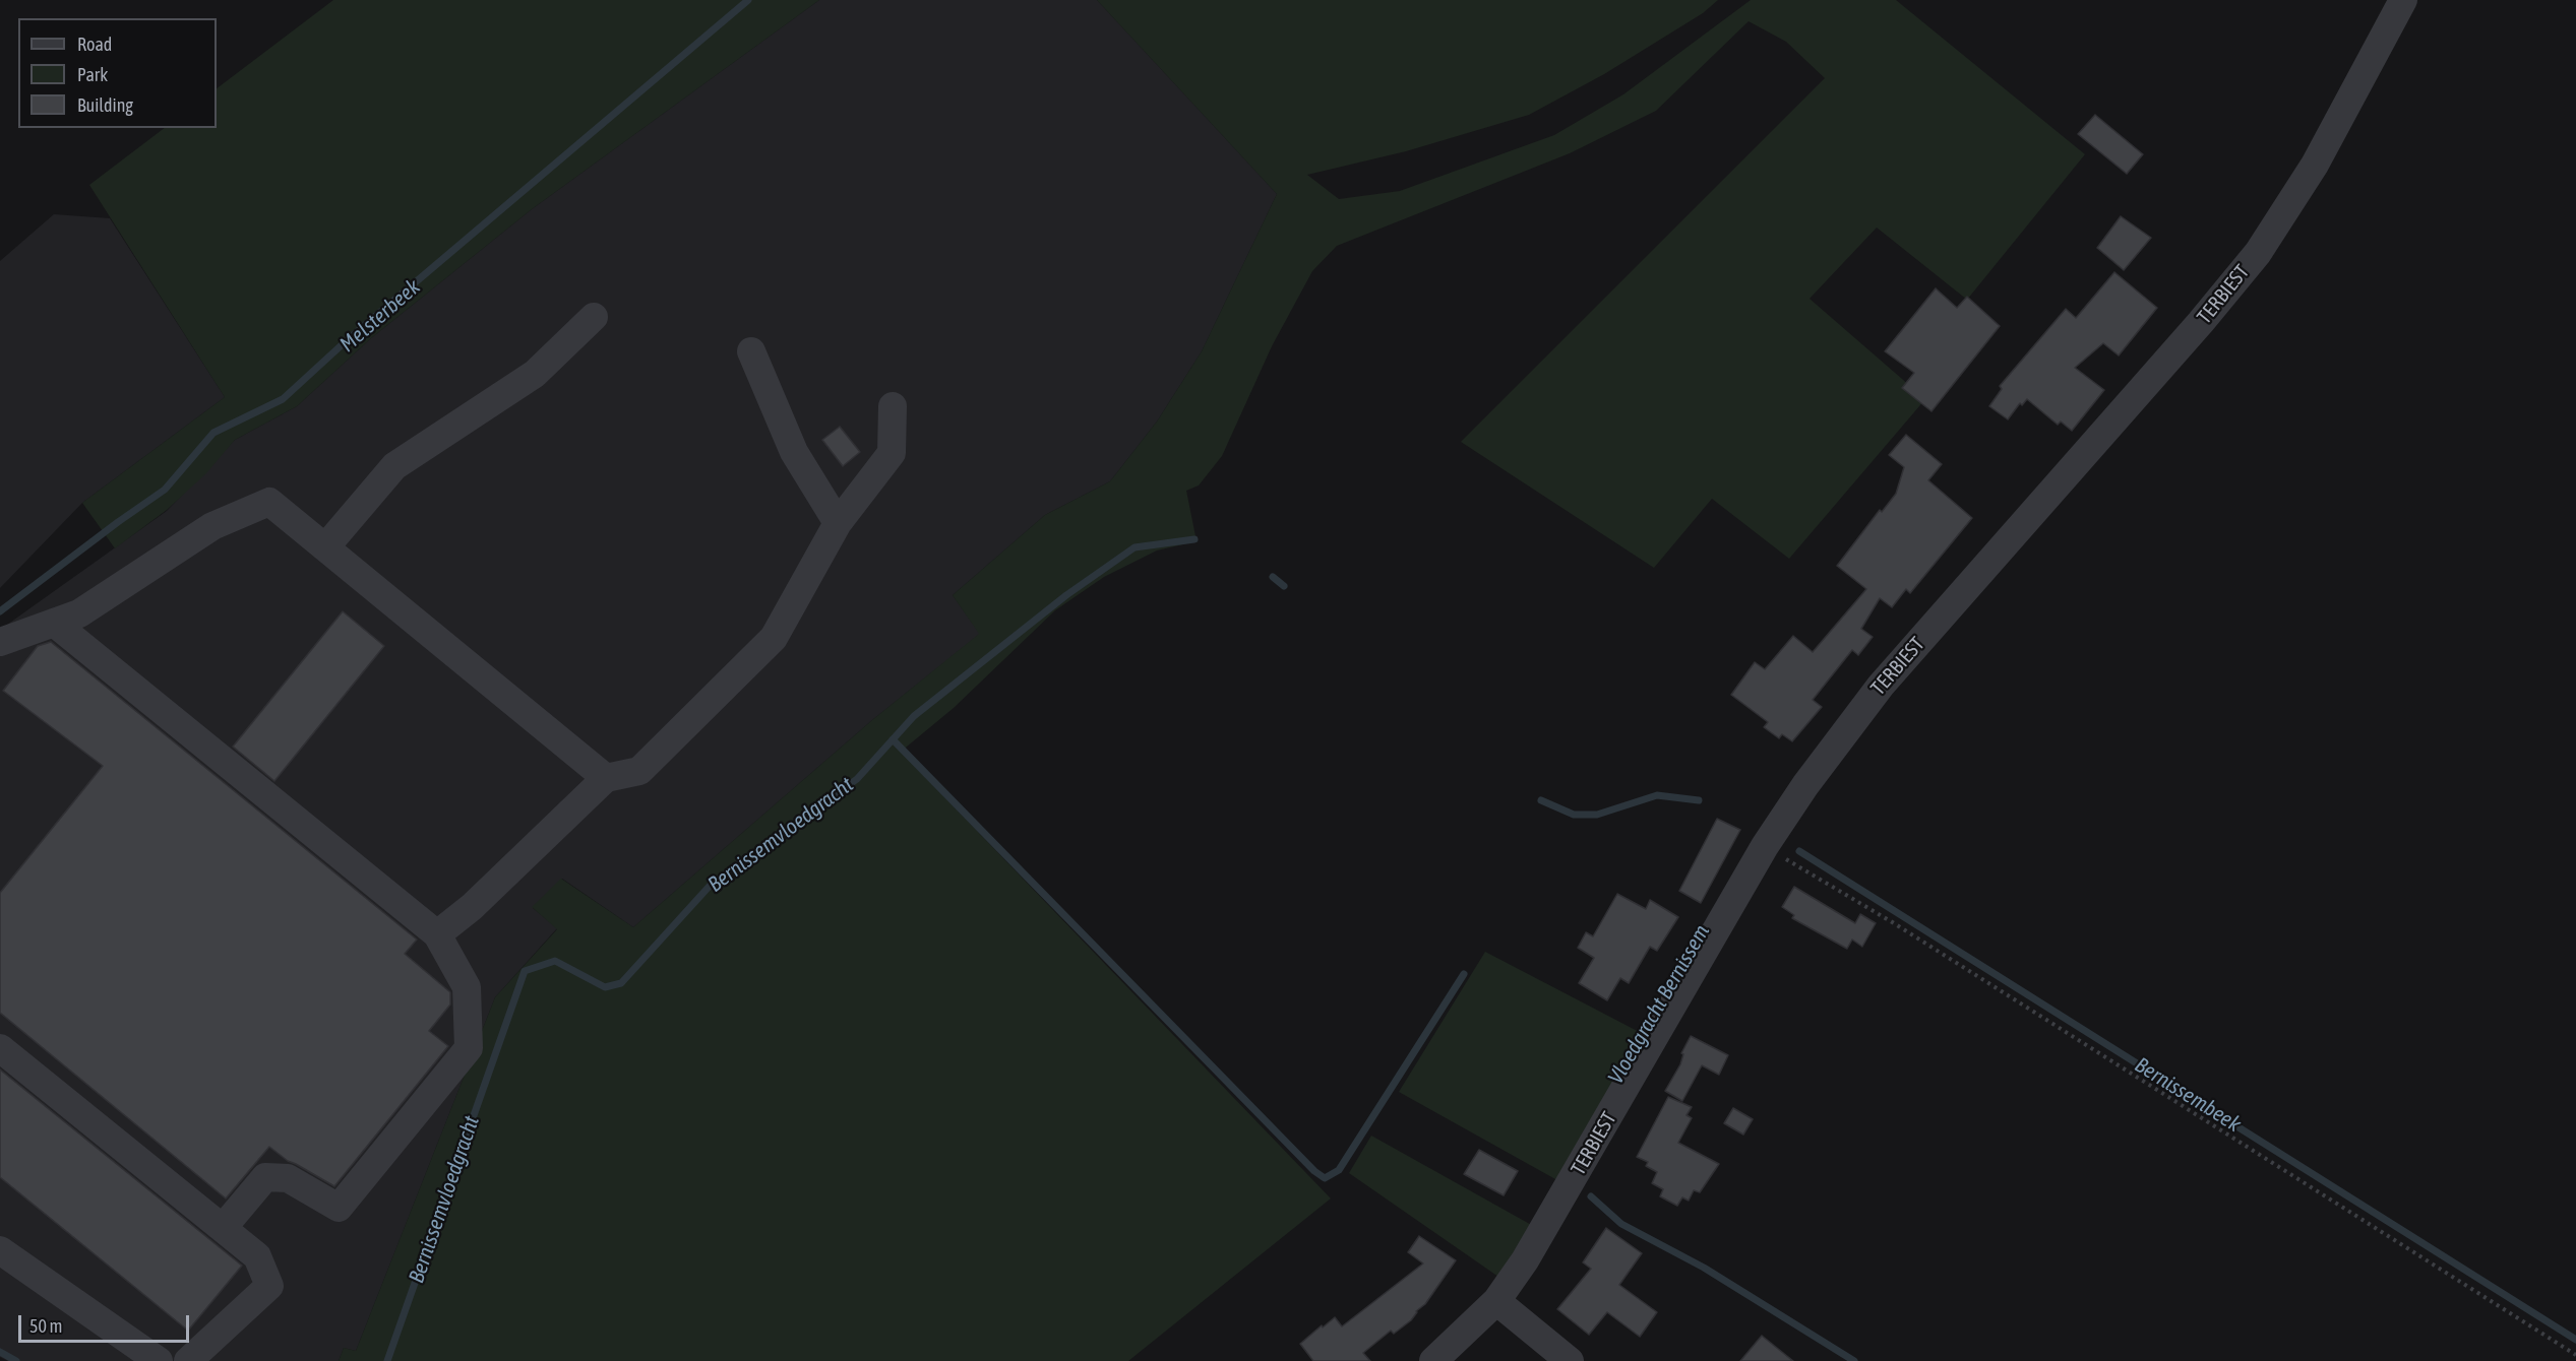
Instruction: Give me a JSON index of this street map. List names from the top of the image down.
{
  "streets": {
    "street": ["TERBIEST"]
  },
  "water": [
    "Melsterbeek",
    "Bernissemvloedgracht",
    "Vloedgracht Bernissem",
    "Bernissembeek"
  ],
  "legend": ["Road", "Park", "Building"],
  "scale_bar": "50 m"
}
